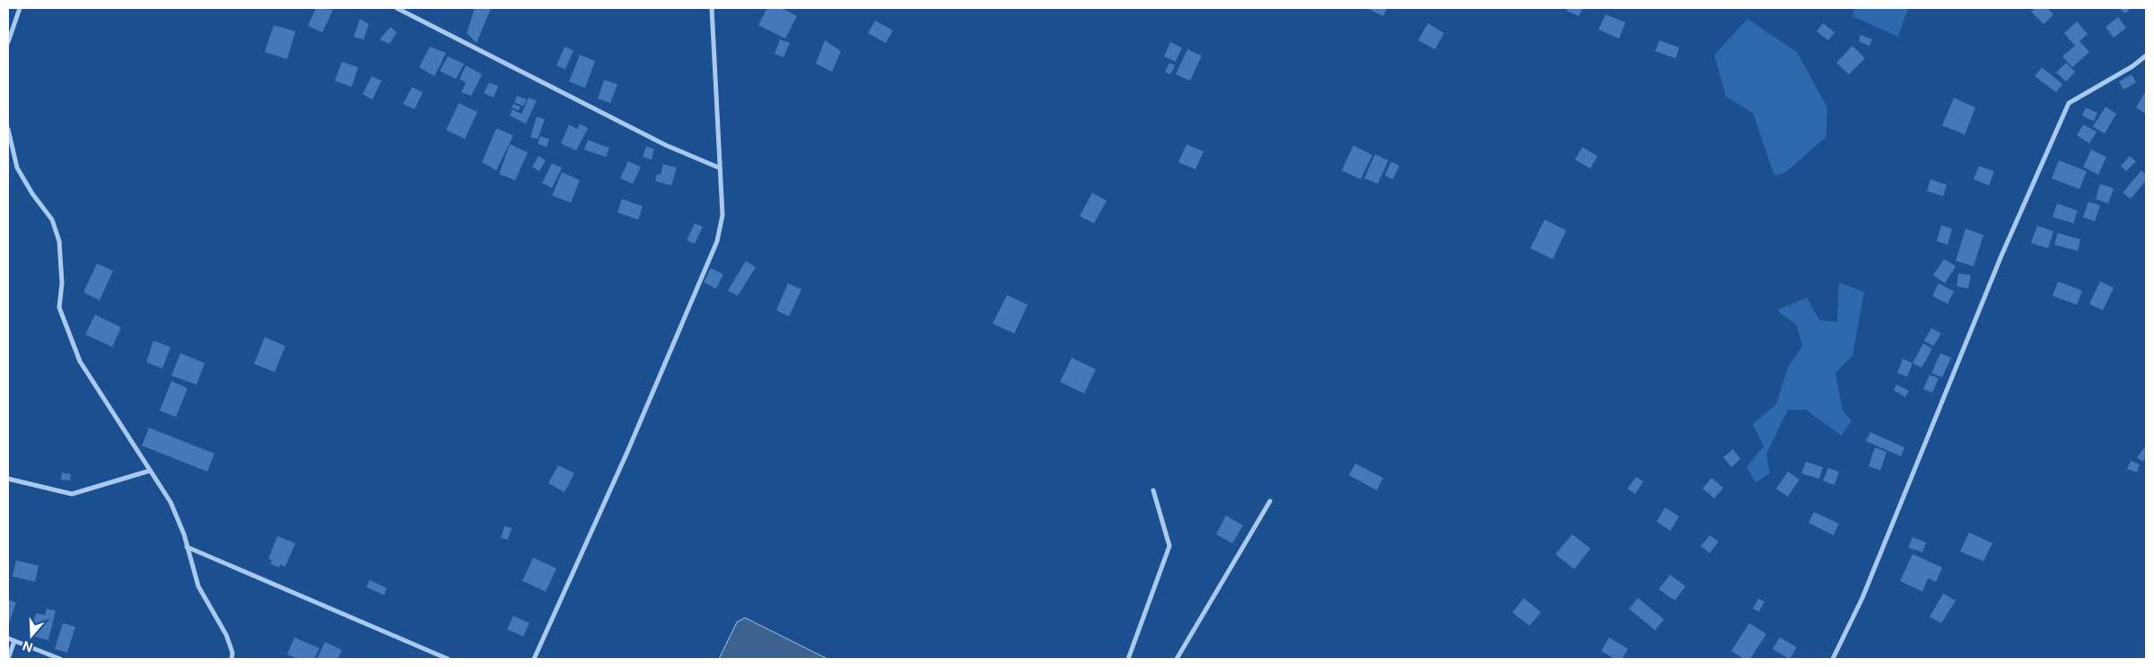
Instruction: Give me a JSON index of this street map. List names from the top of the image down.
{
  "north": "bottom"
}
